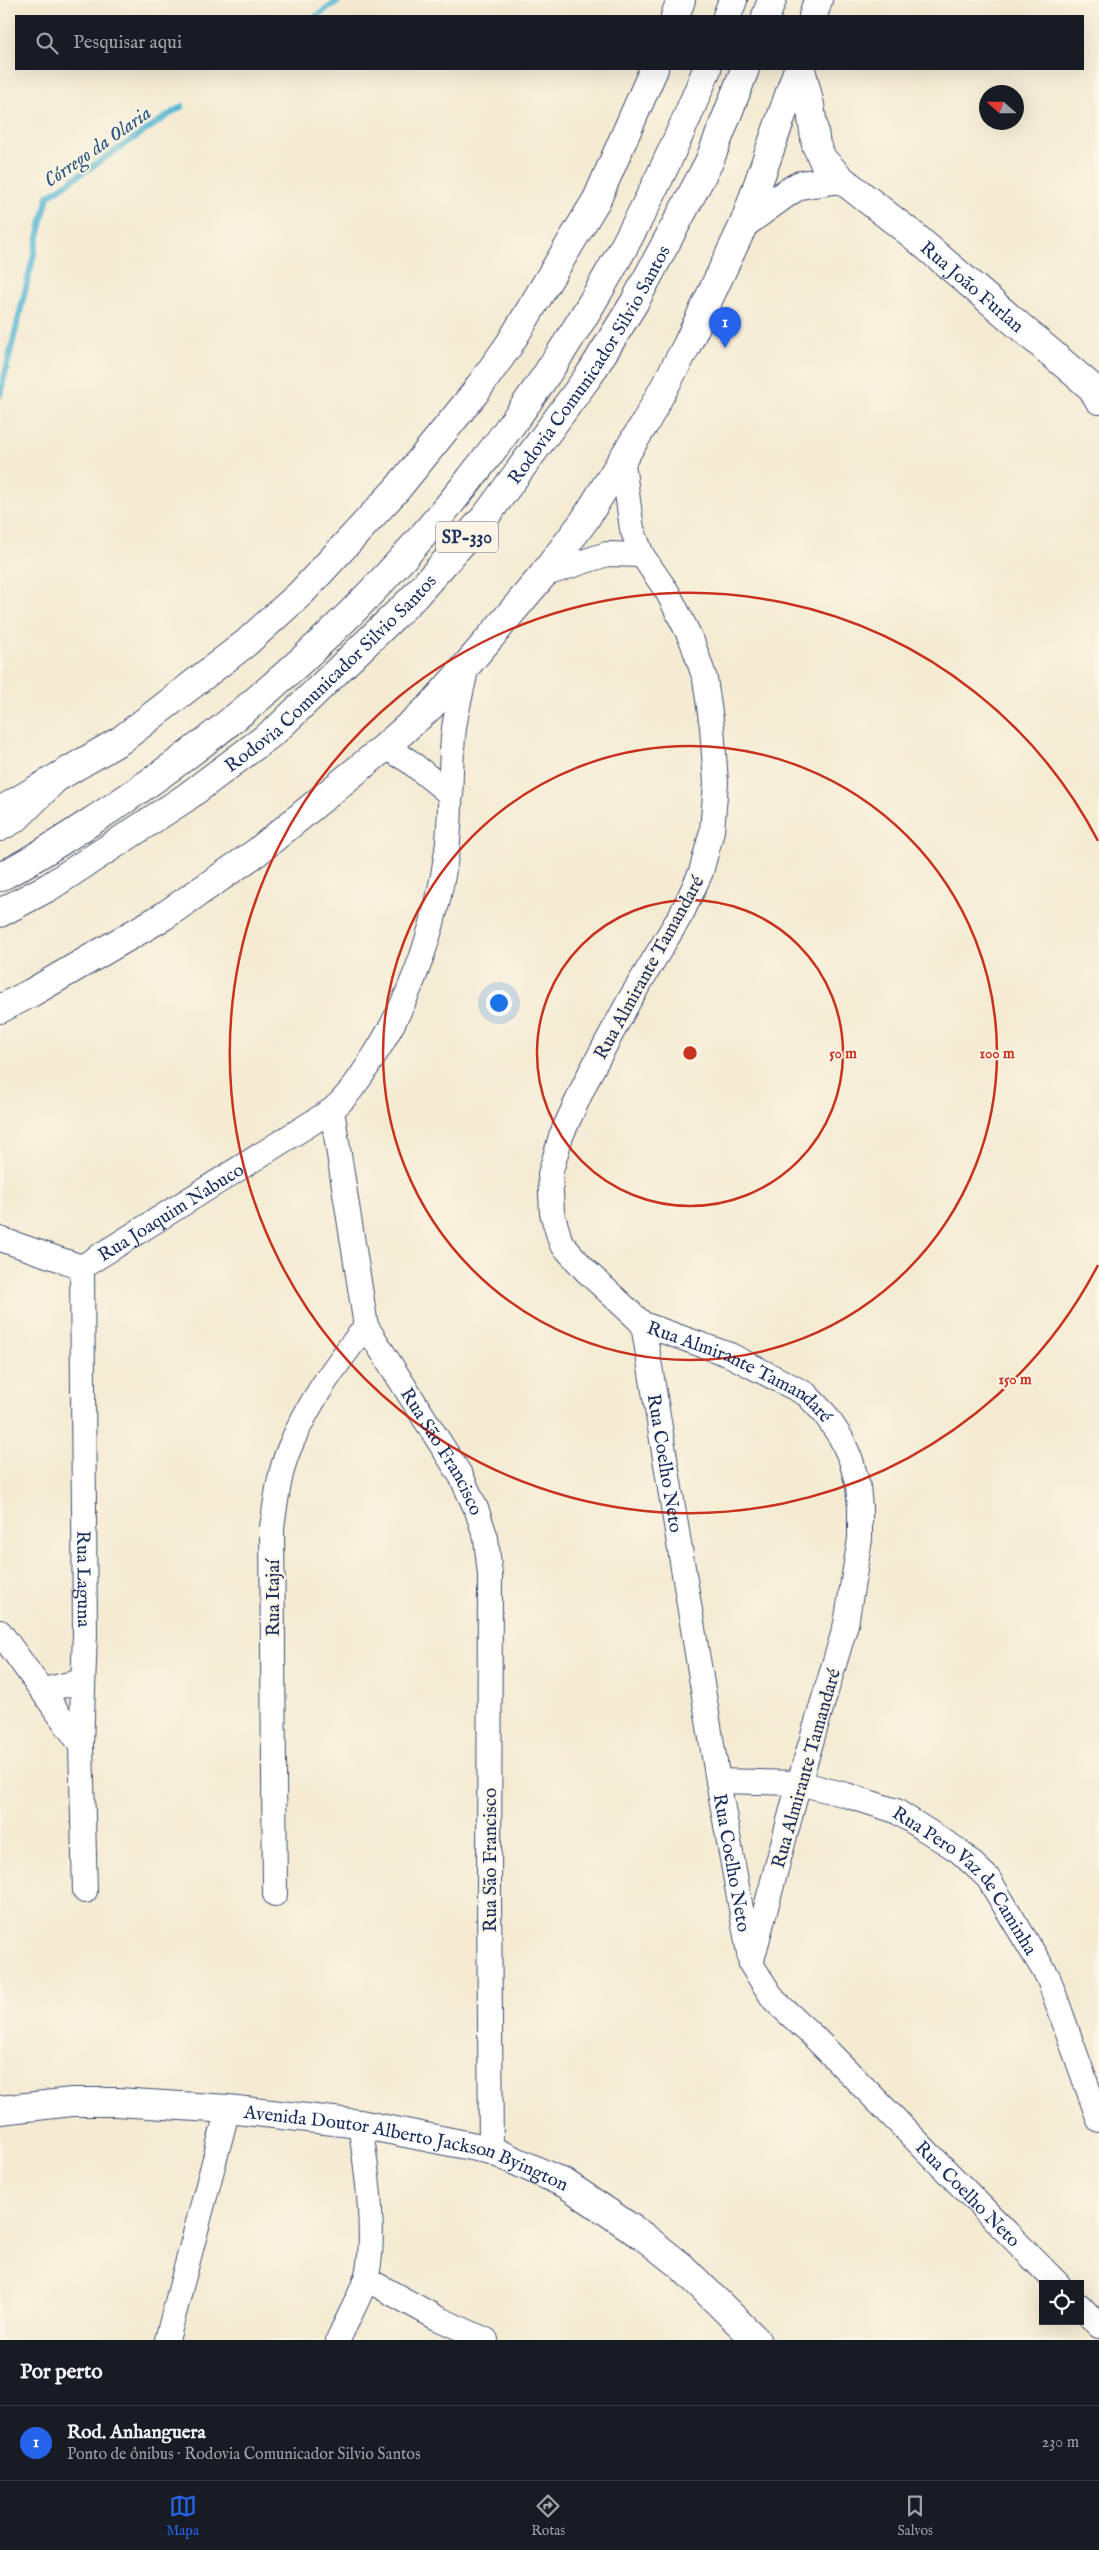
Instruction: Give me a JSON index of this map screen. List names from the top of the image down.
{
  "streets": {
    "main road": [
      "Rua João Furlan",
      "Rodovia Comunicador Silvio Santos",
      "SP-330",
      "Avenida Doutor Alberto Jackson Byington"
    ],
    "street": [
      "Rua Almirante Tamandaré",
      "Rua Joaquim Nabuco",
      "Rua São Francisco",
      "Rua Coelho Neto",
      "Rua Laguna",
      "Rua Itajaí",
      "Rua Pero Vaz de Caminha"
    ]
  },
  "crossings": [
    ["Rua Almirante Tamandaré", "Rua Coelho Neto"],
    ["Rua Almirante Tamandaré", "Rua Pero Vaz de Caminha"],
    ["Rua Joaquim Nabuco", "Rua São Francisco"],
    ["Rua Joaquim Nabuco", "Rua Laguna"],
    ["Rua São Francisco", "Rua Itajaí"],
    ["Rua São Francisco", "Avenida Doutor Alberto Jackson Byington"],
    ["Rua Coelho Neto", "Rua Pero Vaz de Caminha"]
  ],
  "water": ["Córrego da Olaria"],
  "north": "left",
  "page": {
    "search": "Pesquisar aqui",
    "pins": "1",
    "heading": "Por perto",
    "list": [
      {
        "mark": "1",
        "name": "Rod. Anhanguera",
        "note": "Ponto de ônibus · Rodovia Comunicador Silvio Santos",
        "value": "230 m"
      }
    ],
    "nav": ["Mapa", "Rotas", "Salvos"]
  },
  "rings": ["50 m", "100 m", "150 m"]
}
